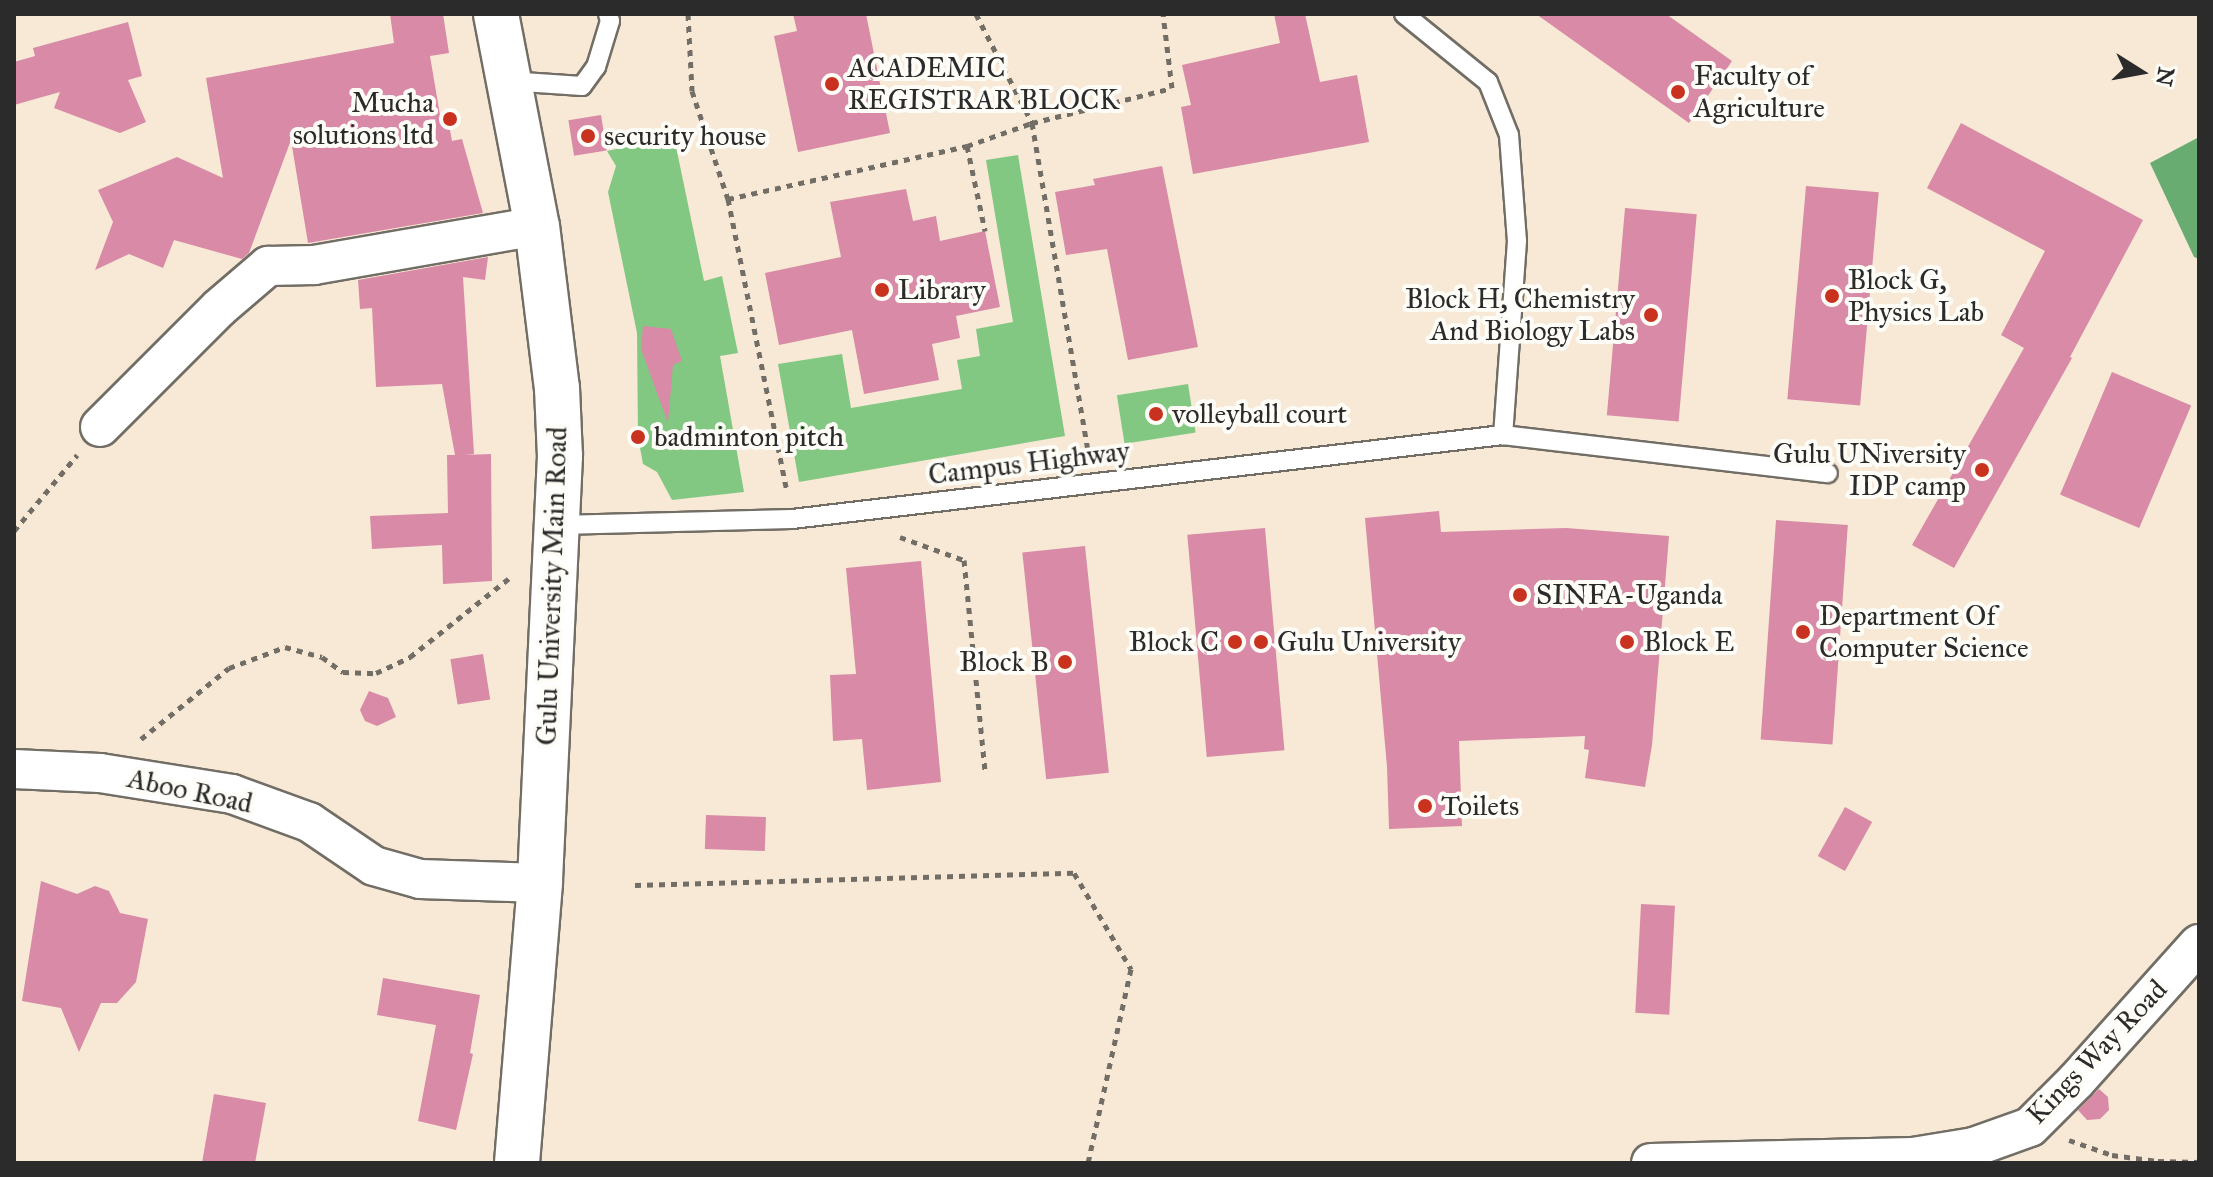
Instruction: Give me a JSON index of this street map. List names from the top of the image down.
{
  "streets": {
    "street": ["Gulu University Main Road", "Aboo Road", "Kings Way Road"],
    "lane": ["Campus Highway"]
  },
  "crossings": [
    ["Campus Highway", "Gulu University Main Road"],
    ["Gulu University Main Road", "Aboo Road"]
  ],
  "places": [
    "ACADEMIC REGISTRAR BLOCK",
    "Faculty of Agriculture",
    "Mucha solutions ltd",
    "security house",
    "Library",
    "Block G, Physics Lab",
    "Block H, Chemistry And Biology Labs",
    "volleyball court",
    "badminton pitch",
    "Gulu UNiversity IDP camp",
    "SINFA-Uganda",
    "Department Of Computer Science",
    "Block C",
    "Gulu University",
    "Block E",
    "Block B",
    "Toilets"
  ],
  "north": "right"
}
